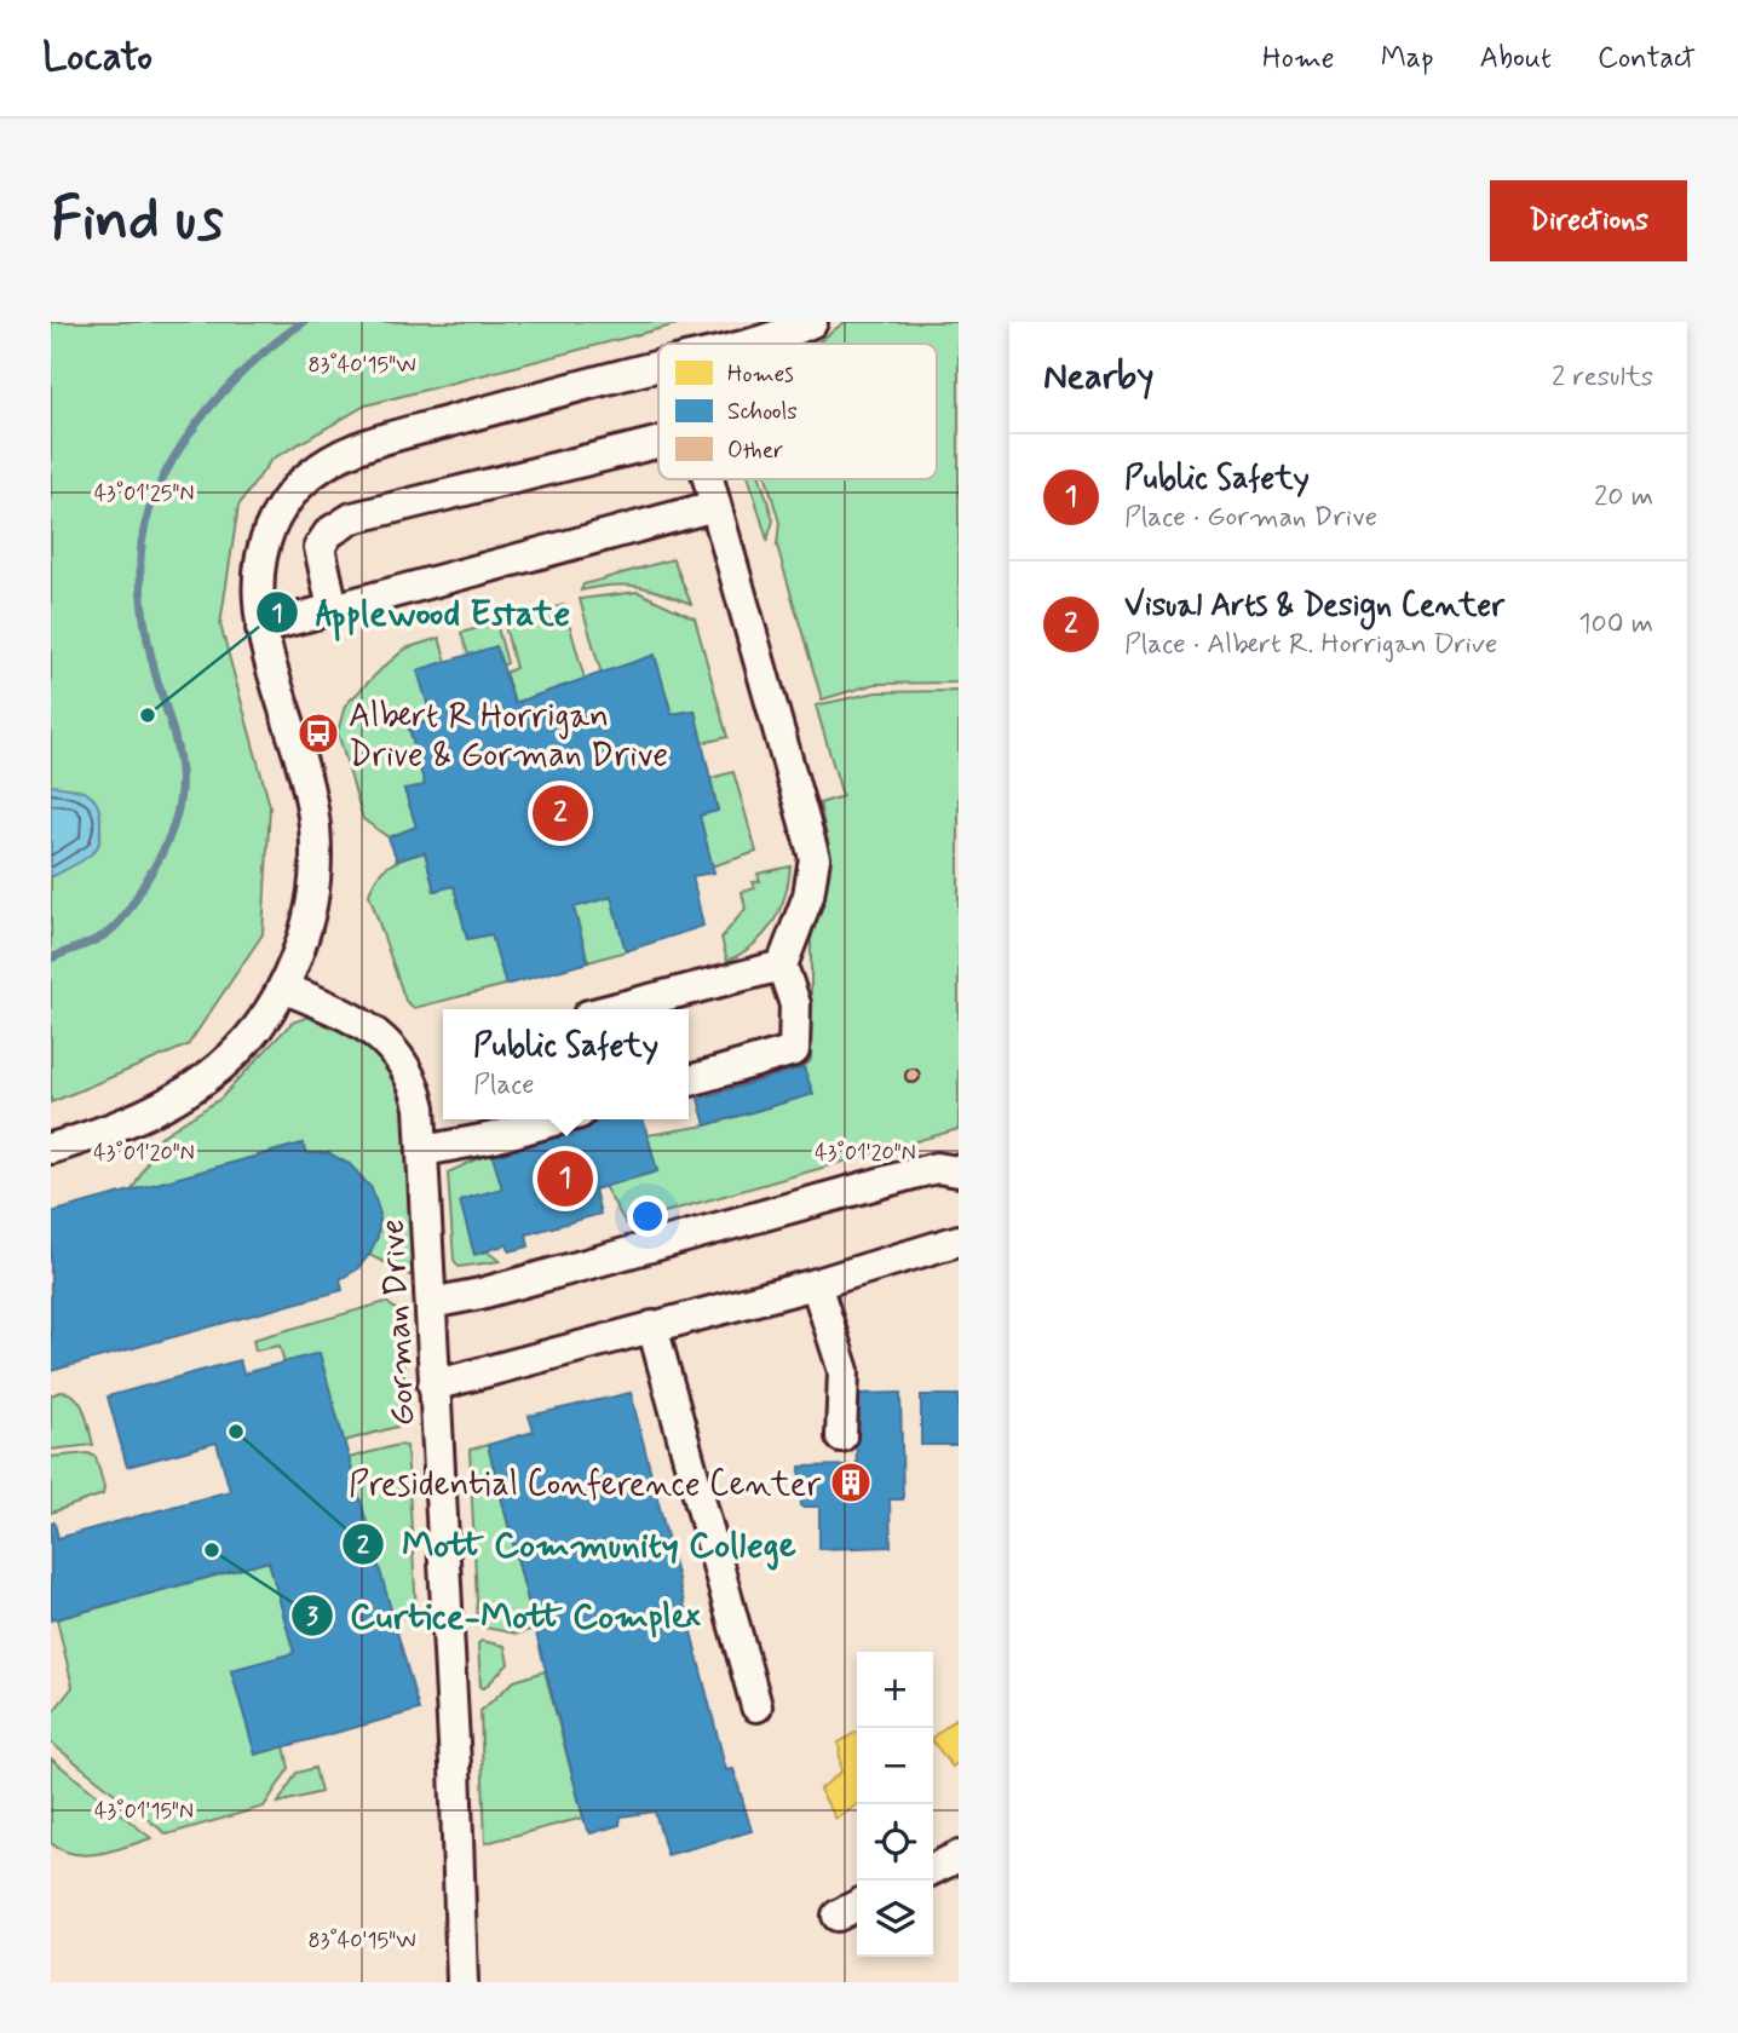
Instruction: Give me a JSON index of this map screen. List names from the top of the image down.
{
  "streets": {
    "street": ["Gorman Drive"]
  },
  "places": {
    "other": ["Applewood Estate", "Mott Community College", "Curtice-Mott Complex"],
    "bus stop": ["Albert R Horrigan Drive & Gorman Drive"],
    "building": ["Presidential Conference Center"]
  },
  "legend": ["Homes", "Schools", "Other"],
  "page": {
    "header": "Locato",
    "nav": [
      "Home",
      "Map",
      "About",
      "Contact"
    ],
    "buttons": "Directions",
    "title": "Find us",
    "heading": ["Nearby", "2 results"],
    "list": [
      {
        "mark": "1",
        "name": "Public Safety",
        "note": "Place · Gorman Drive",
        "value": "20 m"
      },
      {
        "mark": "2",
        "name": "Visual Arts & Design Center",
        "note": "Place · Albert R. Horrigan Drive",
        "value": "100 m"
      }
    ],
    "pins": ["2", "1"],
    "popup": ["Public Safety", "Place"],
    "map_buttons": ["+", "−"]
  },
  "coordinates": [
    "83°40'15\"W",
    "43°01'25\"N",
    "43°01'20\"N",
    "43°01'15\"N"
  ]
}
